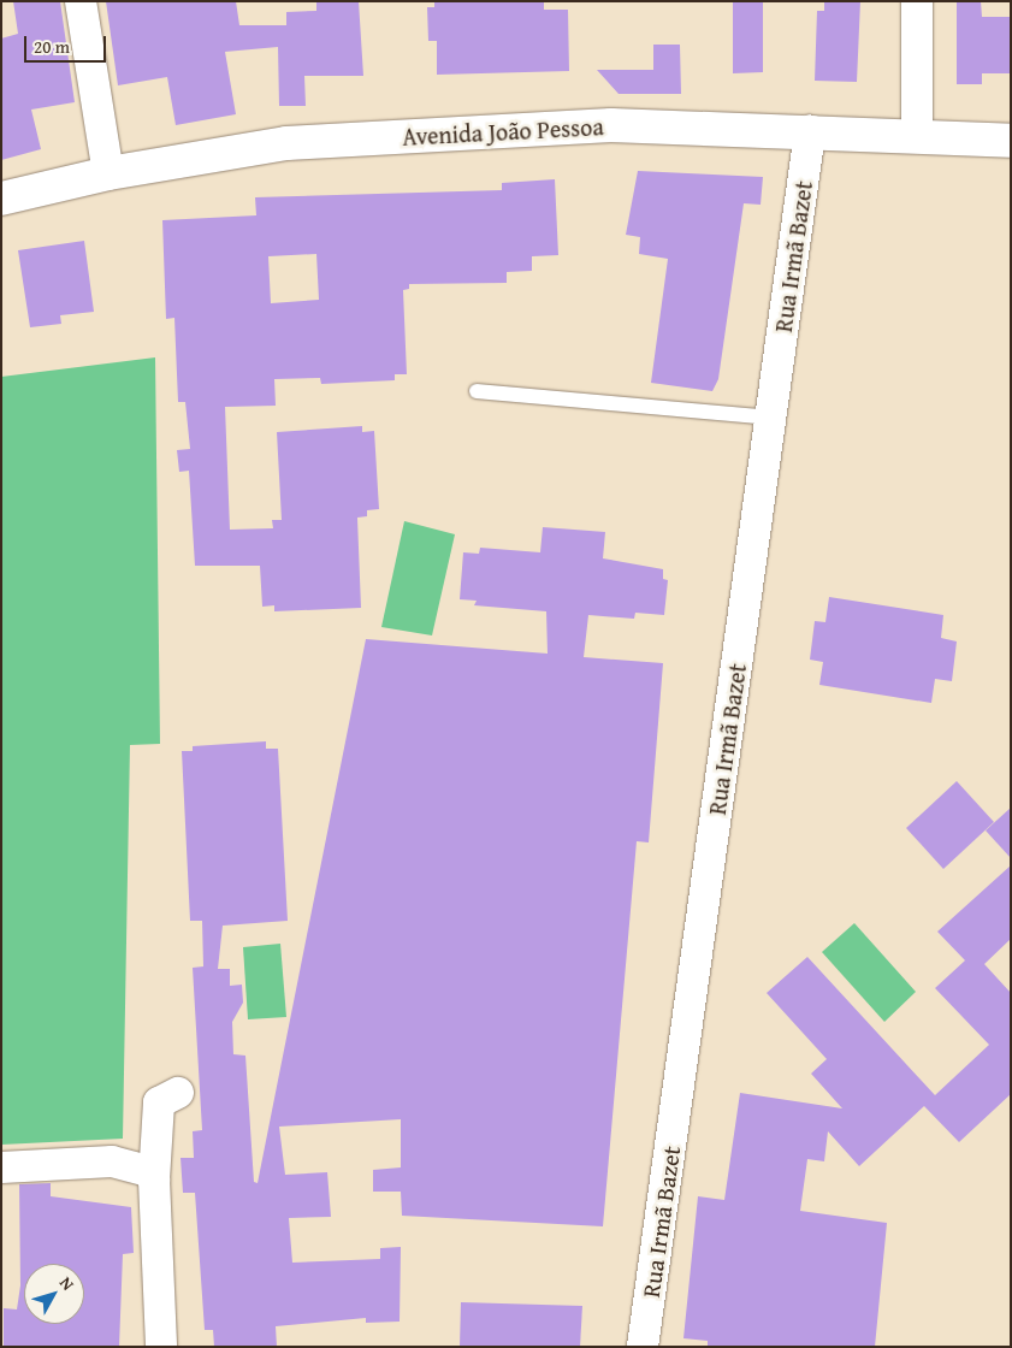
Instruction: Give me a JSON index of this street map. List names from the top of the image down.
{
  "streets": {
    "main road": ["Avenida João Pessoa"],
    "street": ["Rua Irmã Bazet"]
  },
  "crossings": [
    ["Avenida João Pessoa", "Rua Irmã Bazet"]
  ],
  "scale_bar": "20 m",
  "north": "top right"
}
